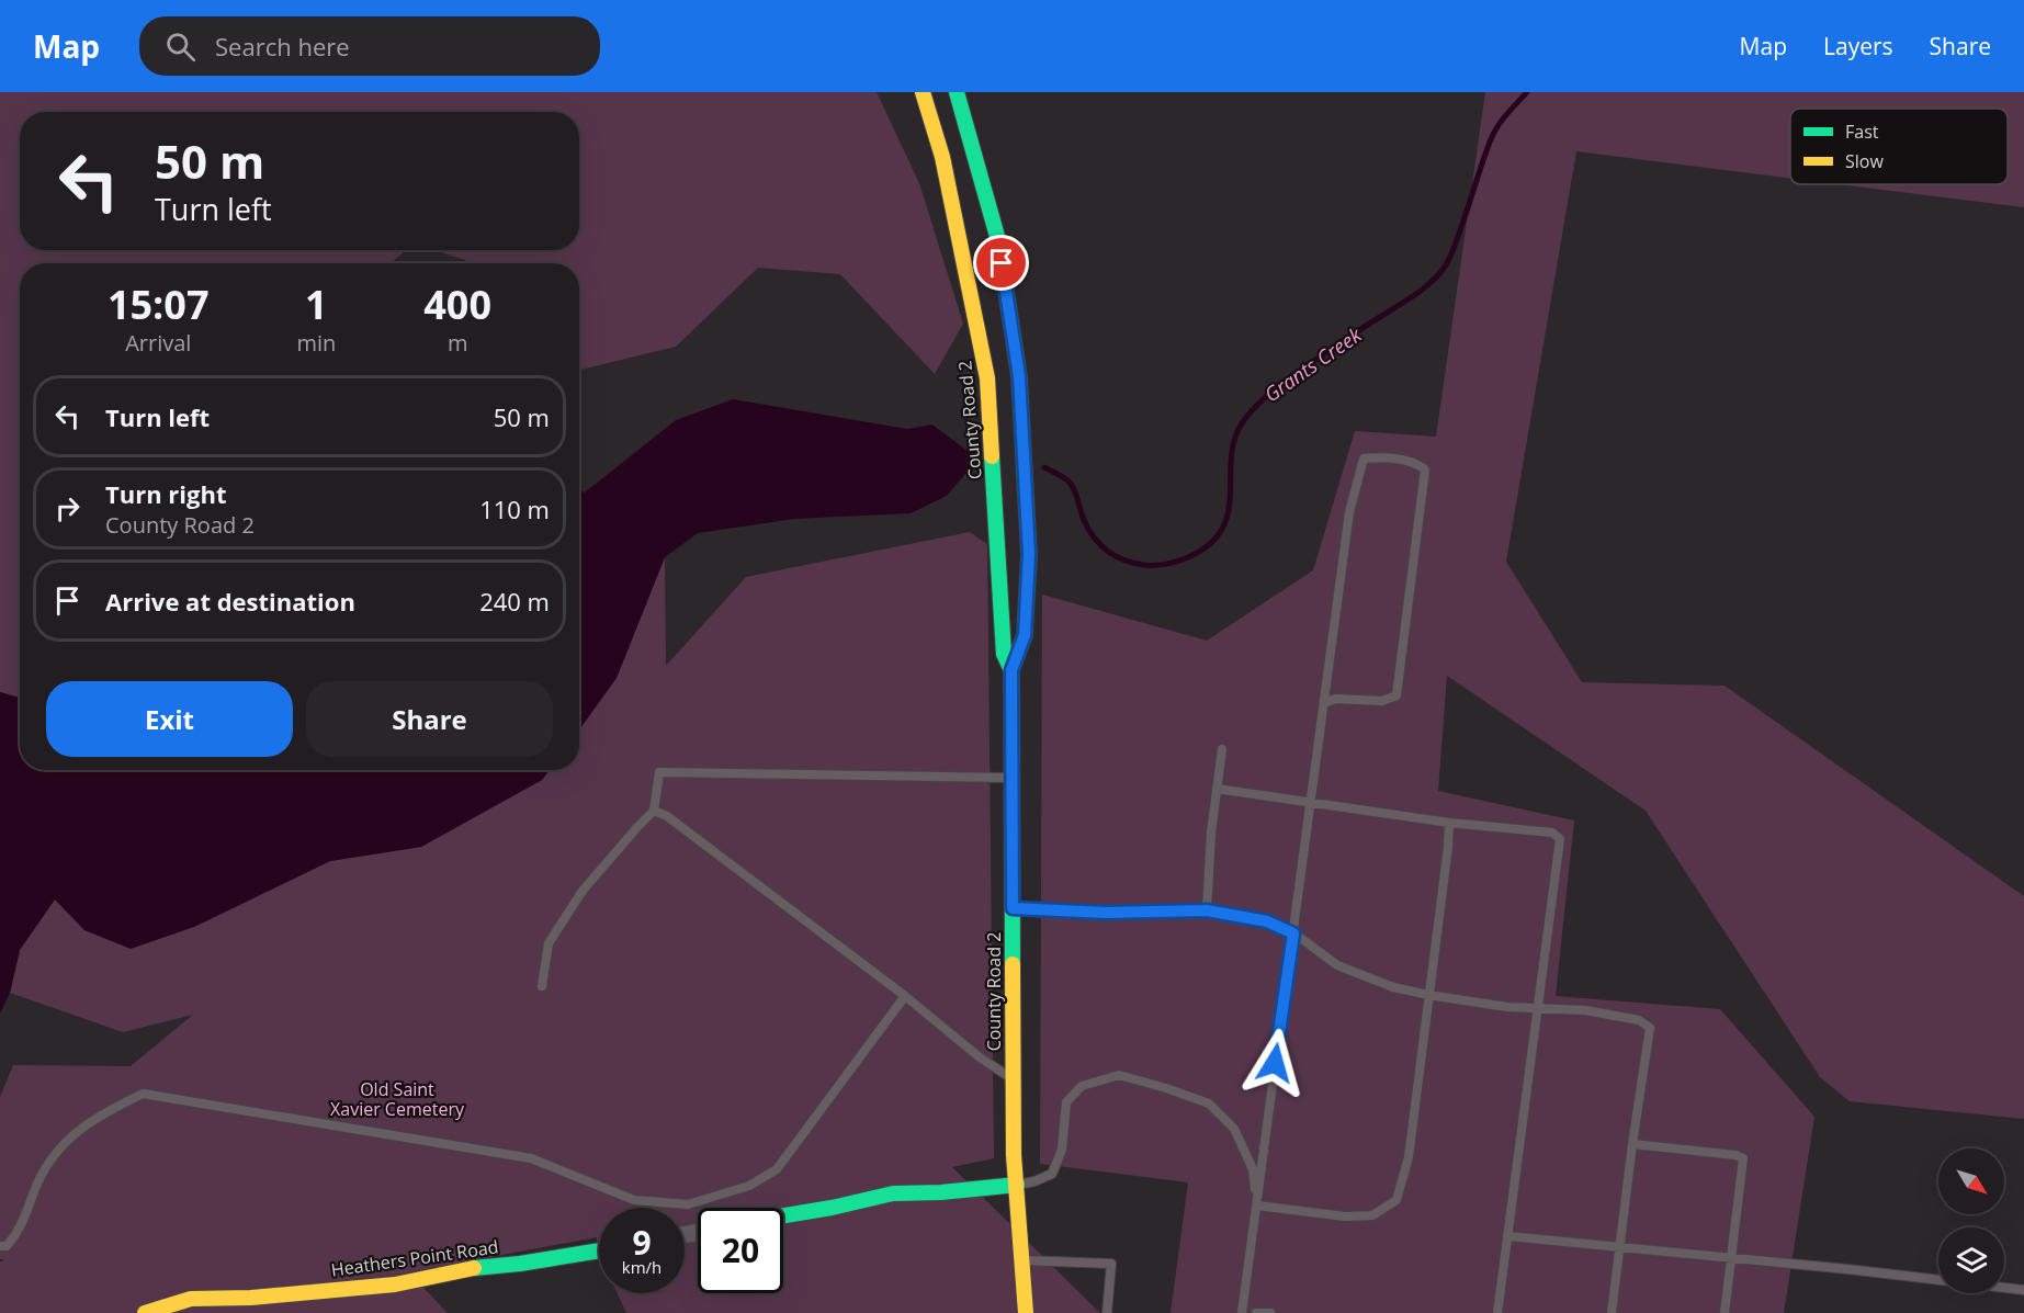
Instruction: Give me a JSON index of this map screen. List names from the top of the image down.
{
  "streets": {
    "main road": ["County Road 2", "Heathers Point Road"]
  },
  "water": ["Grants Creek"],
  "parks": ["Old Saint Xavier Cemetery"],
  "legend": ["Fast", "Slow"],
  "north": "bottom right",
  "page": {
    "header": "Map",
    "search": "Search here",
    "nav": ["Map", "Layers", "Share"],
    "turn": ["50 m", "Turn left"],
    "eta": [
      "15:07",
      "Arrival",
      "1",
      "min",
      "400",
      "m"
    ],
    "list": [
      {
        "name": "Turn left",
        "value": "50 m"
      },
      {
        "name": "Turn right",
        "note": "County Road 2",
        "value": "110 m"
      },
      {
        "name": "Arrive at destination",
        "value": "240 m"
      }
    ],
    "buttons": ["Exit", "Share"],
    "speed": "9 km/h",
    "limit": "20"
  }
}
